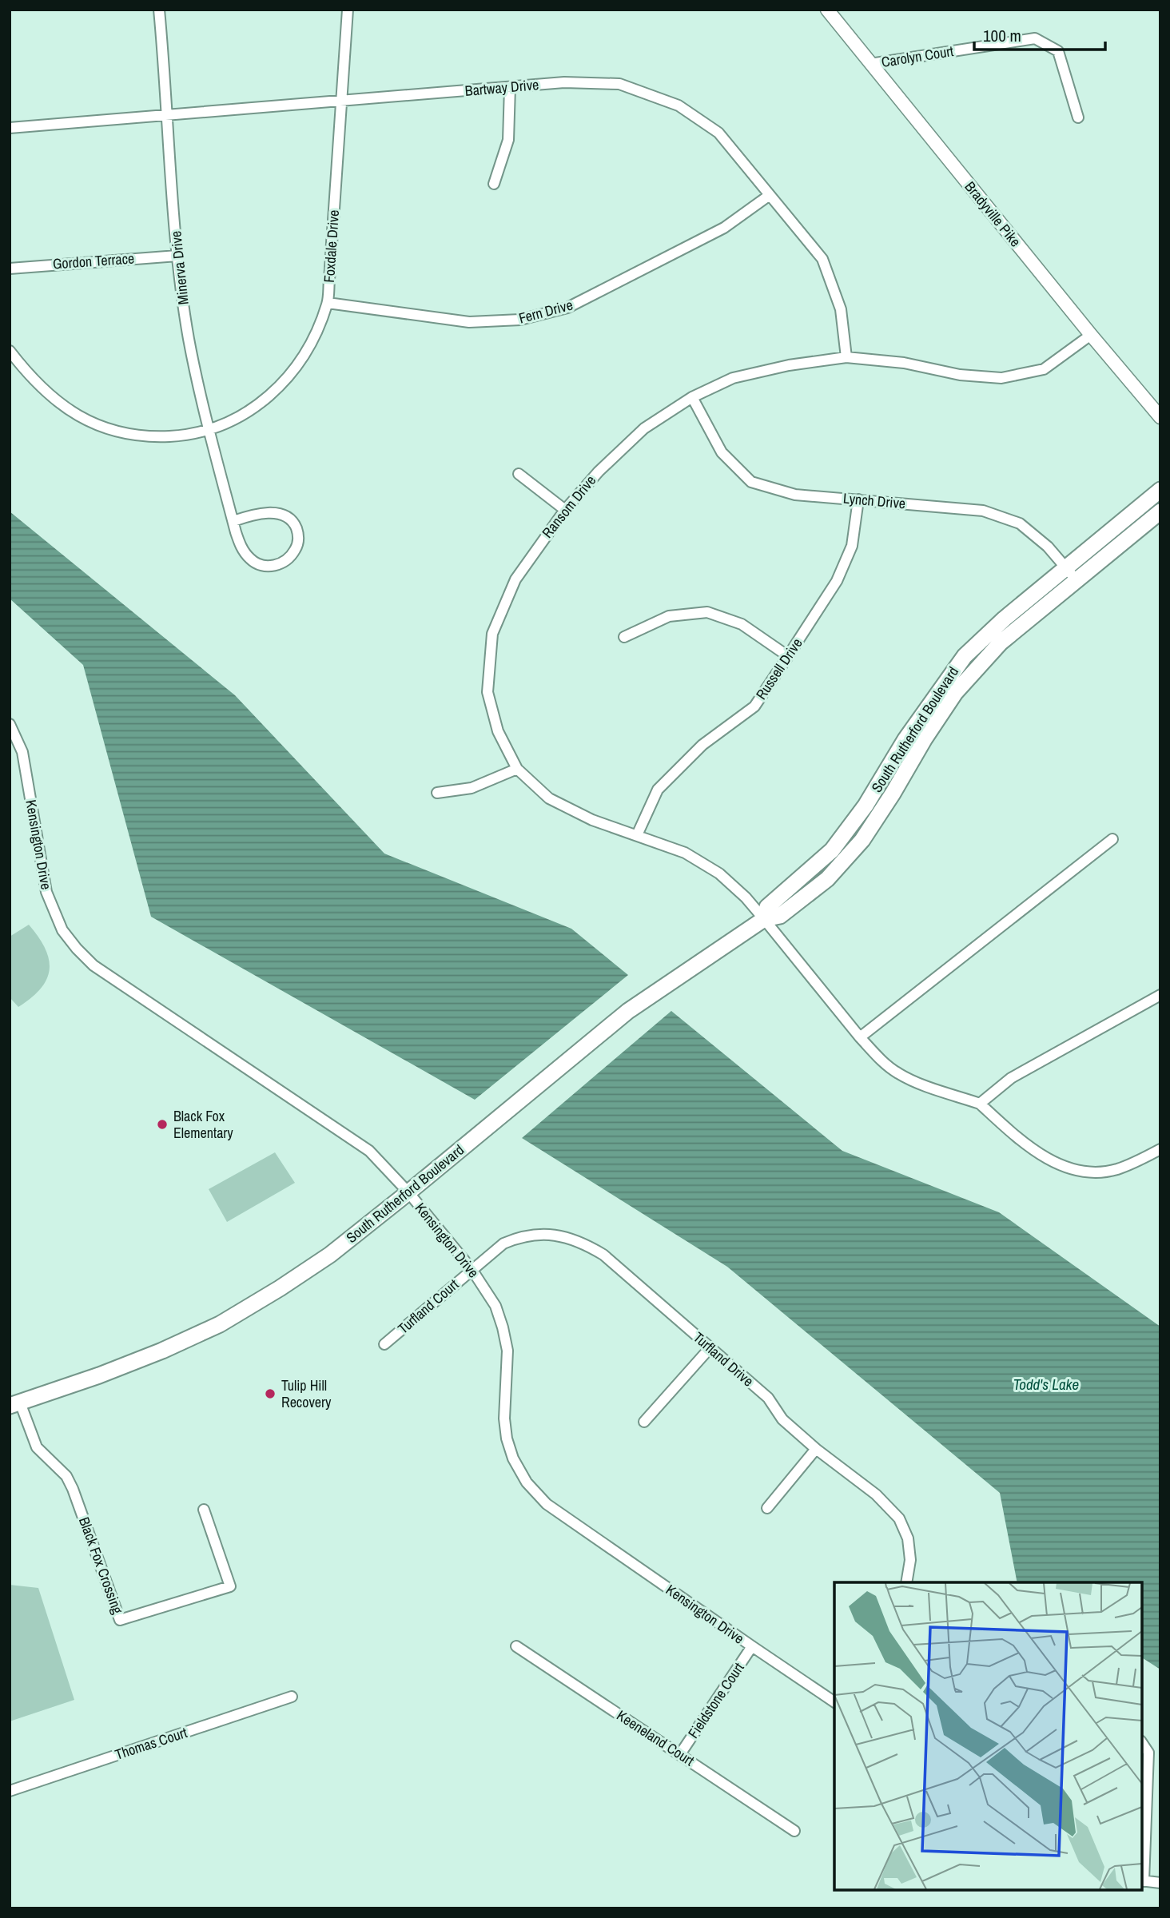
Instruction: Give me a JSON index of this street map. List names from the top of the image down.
{
  "streets": {
    "highway": ["South Rutherford Boulevard"],
    "main road": ["Bradyville Pike"],
    "street": [
      "Carolyn Court",
      "Bartway Drive",
      "Foxdale Drive",
      "Gordon Terrace",
      "Minerva Drive",
      "Fern Drive",
      "Lynch Drive",
      "Ransom Drive",
      "Russell Drive",
      "Kensington Drive",
      "Turfland Court",
      "Turfland Drive",
      "Black Fox Crossing",
      "Fieldstone Court",
      "Keeneland Court",
      "Thomas Court"
    ]
  },
  "crossings": [
    ["Carolyn Court", "Bradyville Pike"],
    ["Bartway Drive", "Foxdale Drive"],
    ["Bartway Drive", "Minerva Drive"],
    ["Bartway Drive", "Fern Drive"],
    ["Bartway Drive", "Ransom Drive"],
    ["Bradyville Pike", "Ransom Drive"],
    ["Foxdale Drive", "Minerva Drive"],
    ["Foxdale Drive", "Fern Drive"],
    ["Gordon Terrace", "Minerva Drive"],
    ["Lynch Drive", "Ransom Drive"],
    ["Lynch Drive", "Russell Drive"],
    ["Lynch Drive", "South Rutherford Boulevard"],
    ["Ransom Drive", "Russell Drive"],
    ["Ransom Drive", "South Rutherford Boulevard"],
    ["South Rutherford Boulevard", "Kensington Drive"],
    ["South Rutherford Boulevard", "Black Fox Crossing"],
    ["Kensington Drive", "Turfland Court"],
    ["Kensington Drive", "Turfland Drive"],
    ["Kensington Drive", "Fieldstone Court"],
    ["Turfland Court", "Turfland Drive"],
    ["Fieldstone Court", "Keeneland Court"]
  ],
  "water": ["Todd's Lake"],
  "places": ["Black Fox Elementary", "Tulip Hill Recovery"],
  "scale_bar": "100 m"
}
